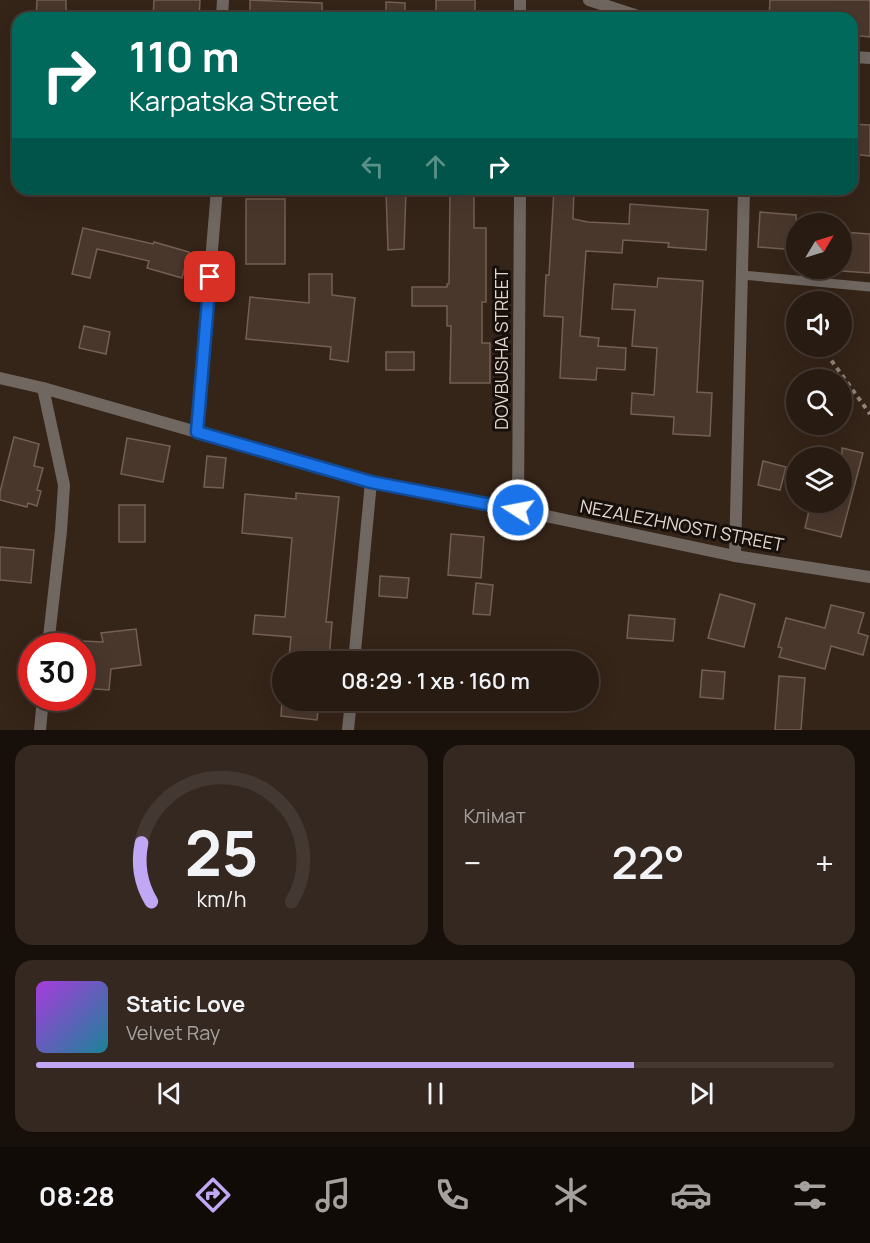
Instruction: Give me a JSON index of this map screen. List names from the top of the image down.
{
  "streets": {
    "street": ["DOVBUSHA STREET", "NEZALEZHNOSTI STREET"]
  },
  "crossings": [
    ["DOVBUSHA STREET", "NEZALEZHNOSTI STREET"]
  ],
  "north": "top right",
  "page": {
    "turn": ["110 m", "Karpatska Street"],
    "limit": "30",
    "trip": "08:29 · 1 хв · 160 m",
    "tile": "Клімат",
    "heat": ["−", "22°", "+"],
    "song": ["Static Love", "Velvet Ray"],
    "tabs": "08:28",
    "gauge": ["25", "km/h"]
  }
}
